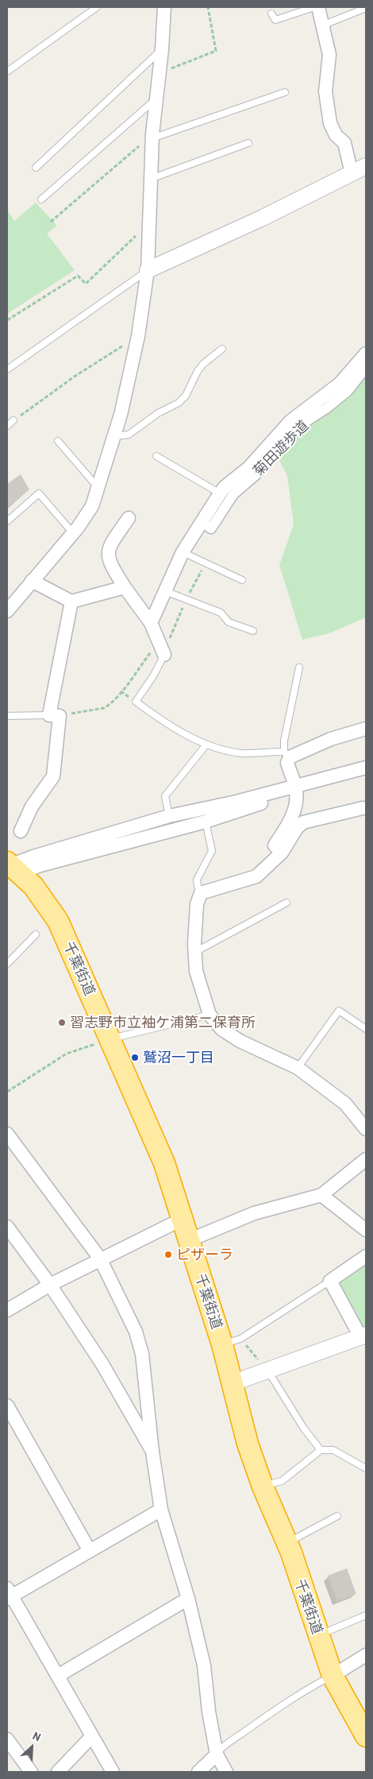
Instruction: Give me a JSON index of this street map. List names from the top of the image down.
{
  "streets": {
    "highway": ["千葉街道"],
    "street": ["菊田遊歩道"]
  },
  "places": ["習志野市立袖ケ浦第二保育所", "鷲沼一丁目", "ピザーラ"],
  "north": "top right"
}
